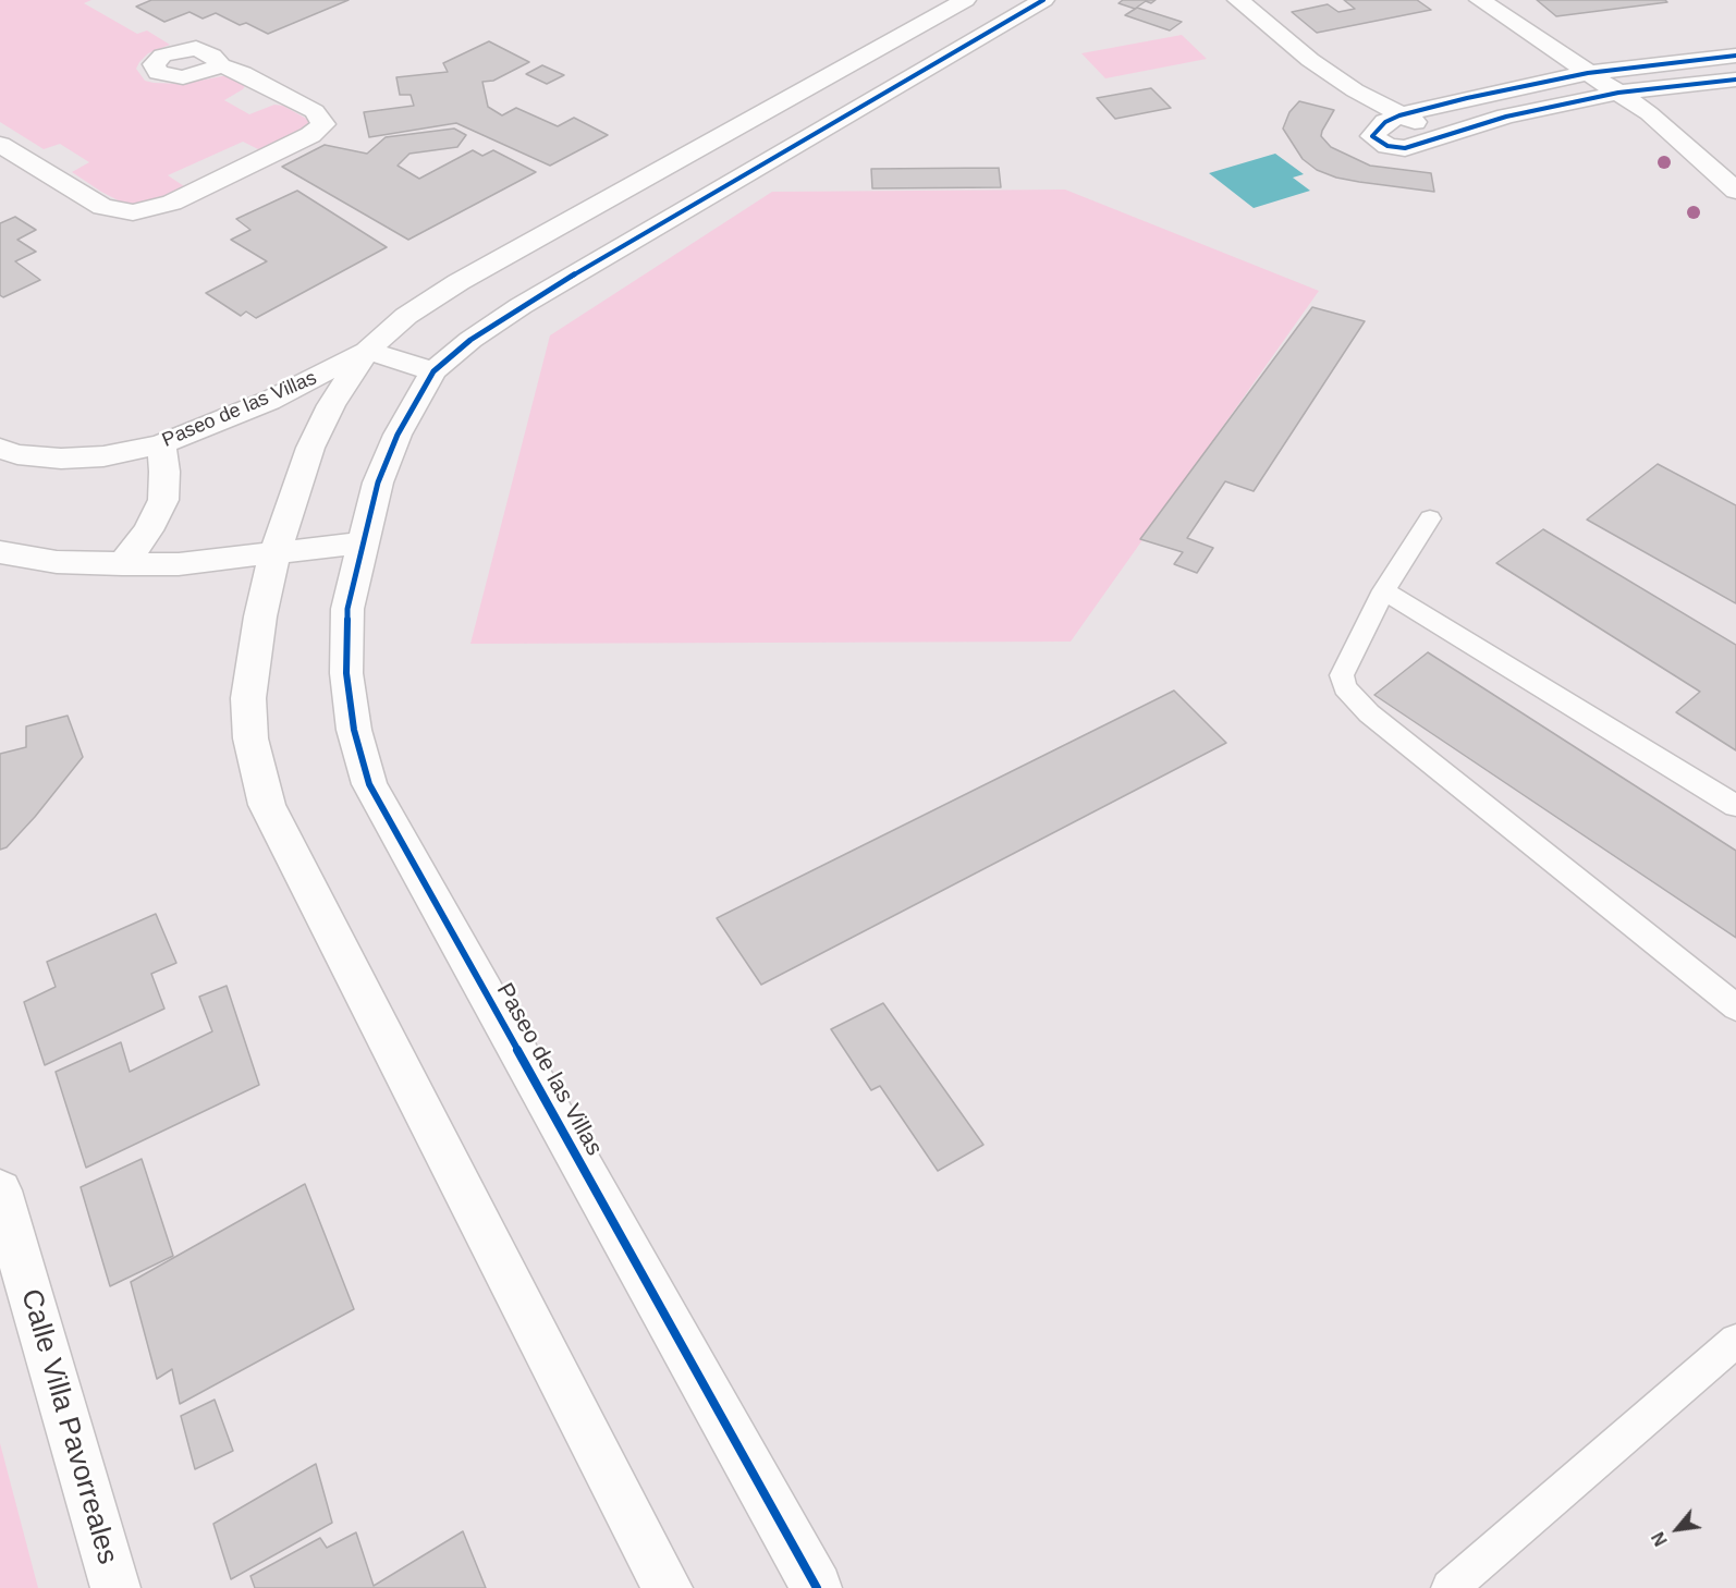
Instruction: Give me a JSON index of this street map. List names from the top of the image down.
{
  "streets": {
    "street": ["Paseo de las Villas", "Calle Villa Pavorreales"]
  },
  "north": "bottom left"
}
